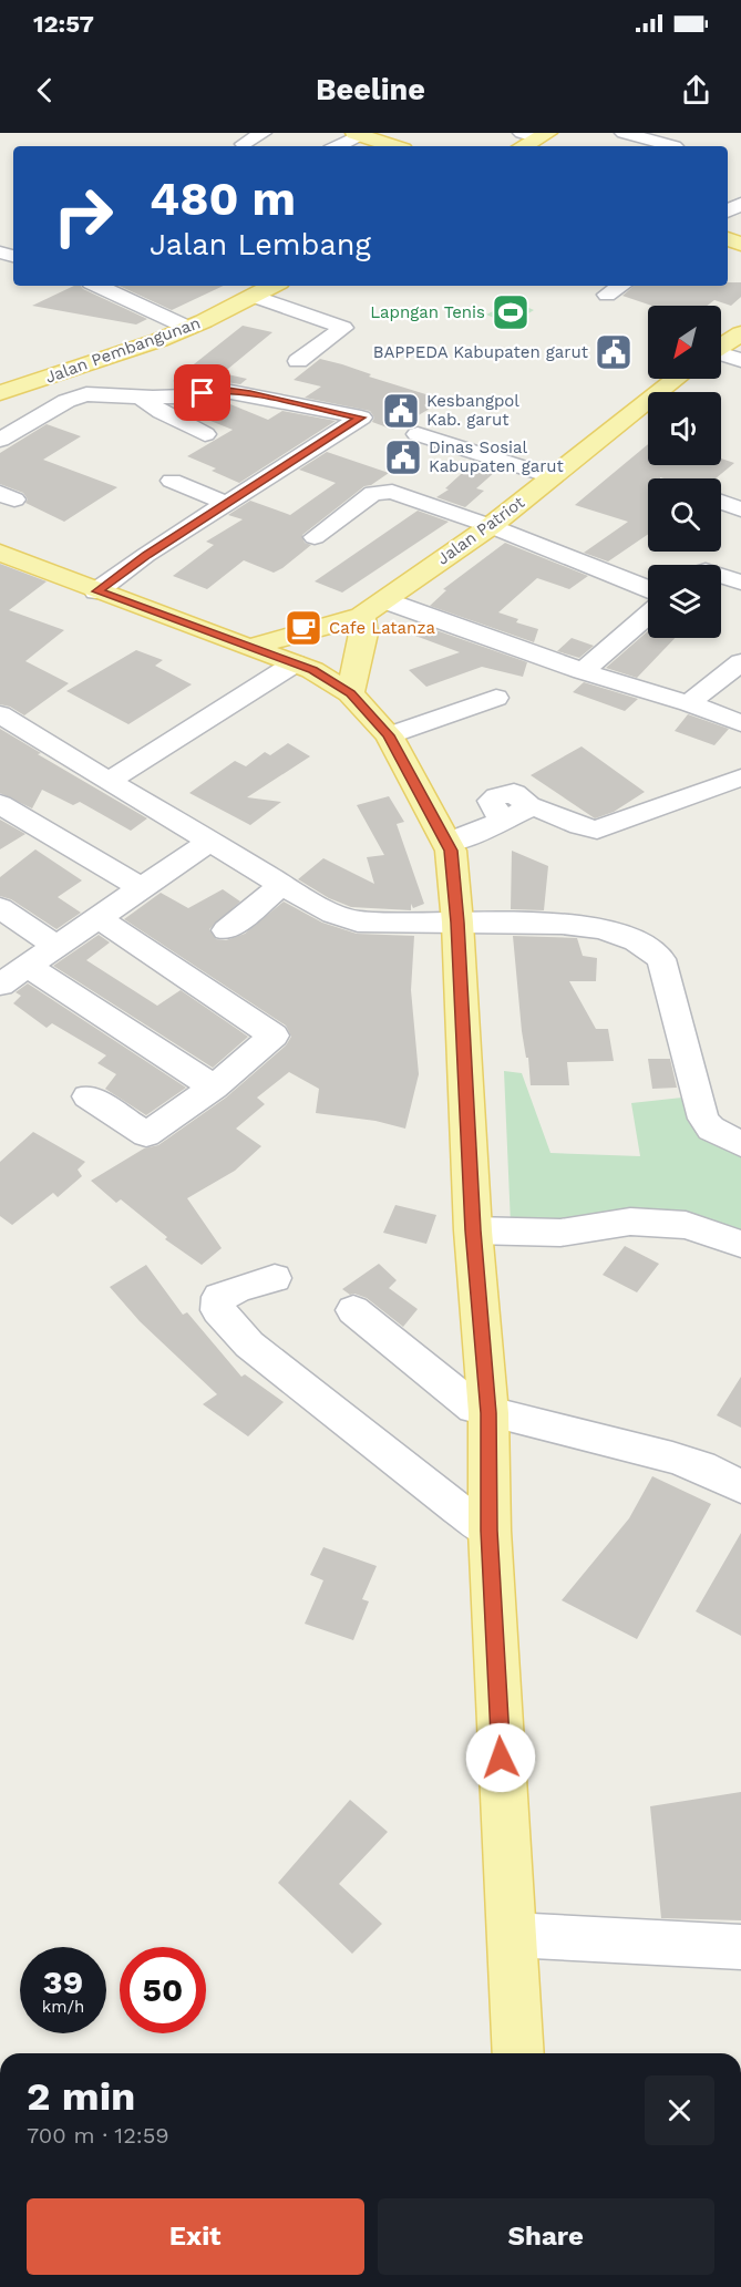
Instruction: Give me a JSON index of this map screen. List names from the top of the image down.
{
  "streets": {
    "main road": ["Jalan Pembangunan", "Jalan Patriot"]
  },
  "places": {
    "sports": ["Lapngan Tenis"],
    "public building": ["BAPPEDA Kabupaten garut", "Kesbangpol Kab. garut", "Dinas Sosial Kabupaten garut"],
    "cafe": ["Cafe Latanza"]
  },
  "north": "bottom left",
  "page": {
    "status": "12:57",
    "header": "Beeline",
    "turn": ["480 m", "Jalan Lembang"],
    "speed": "39 km/h",
    "limit": "50",
    "heading": ["2 min", "700 m · 12:59"],
    "buttons": ["Exit", "Share"]
  }
}
